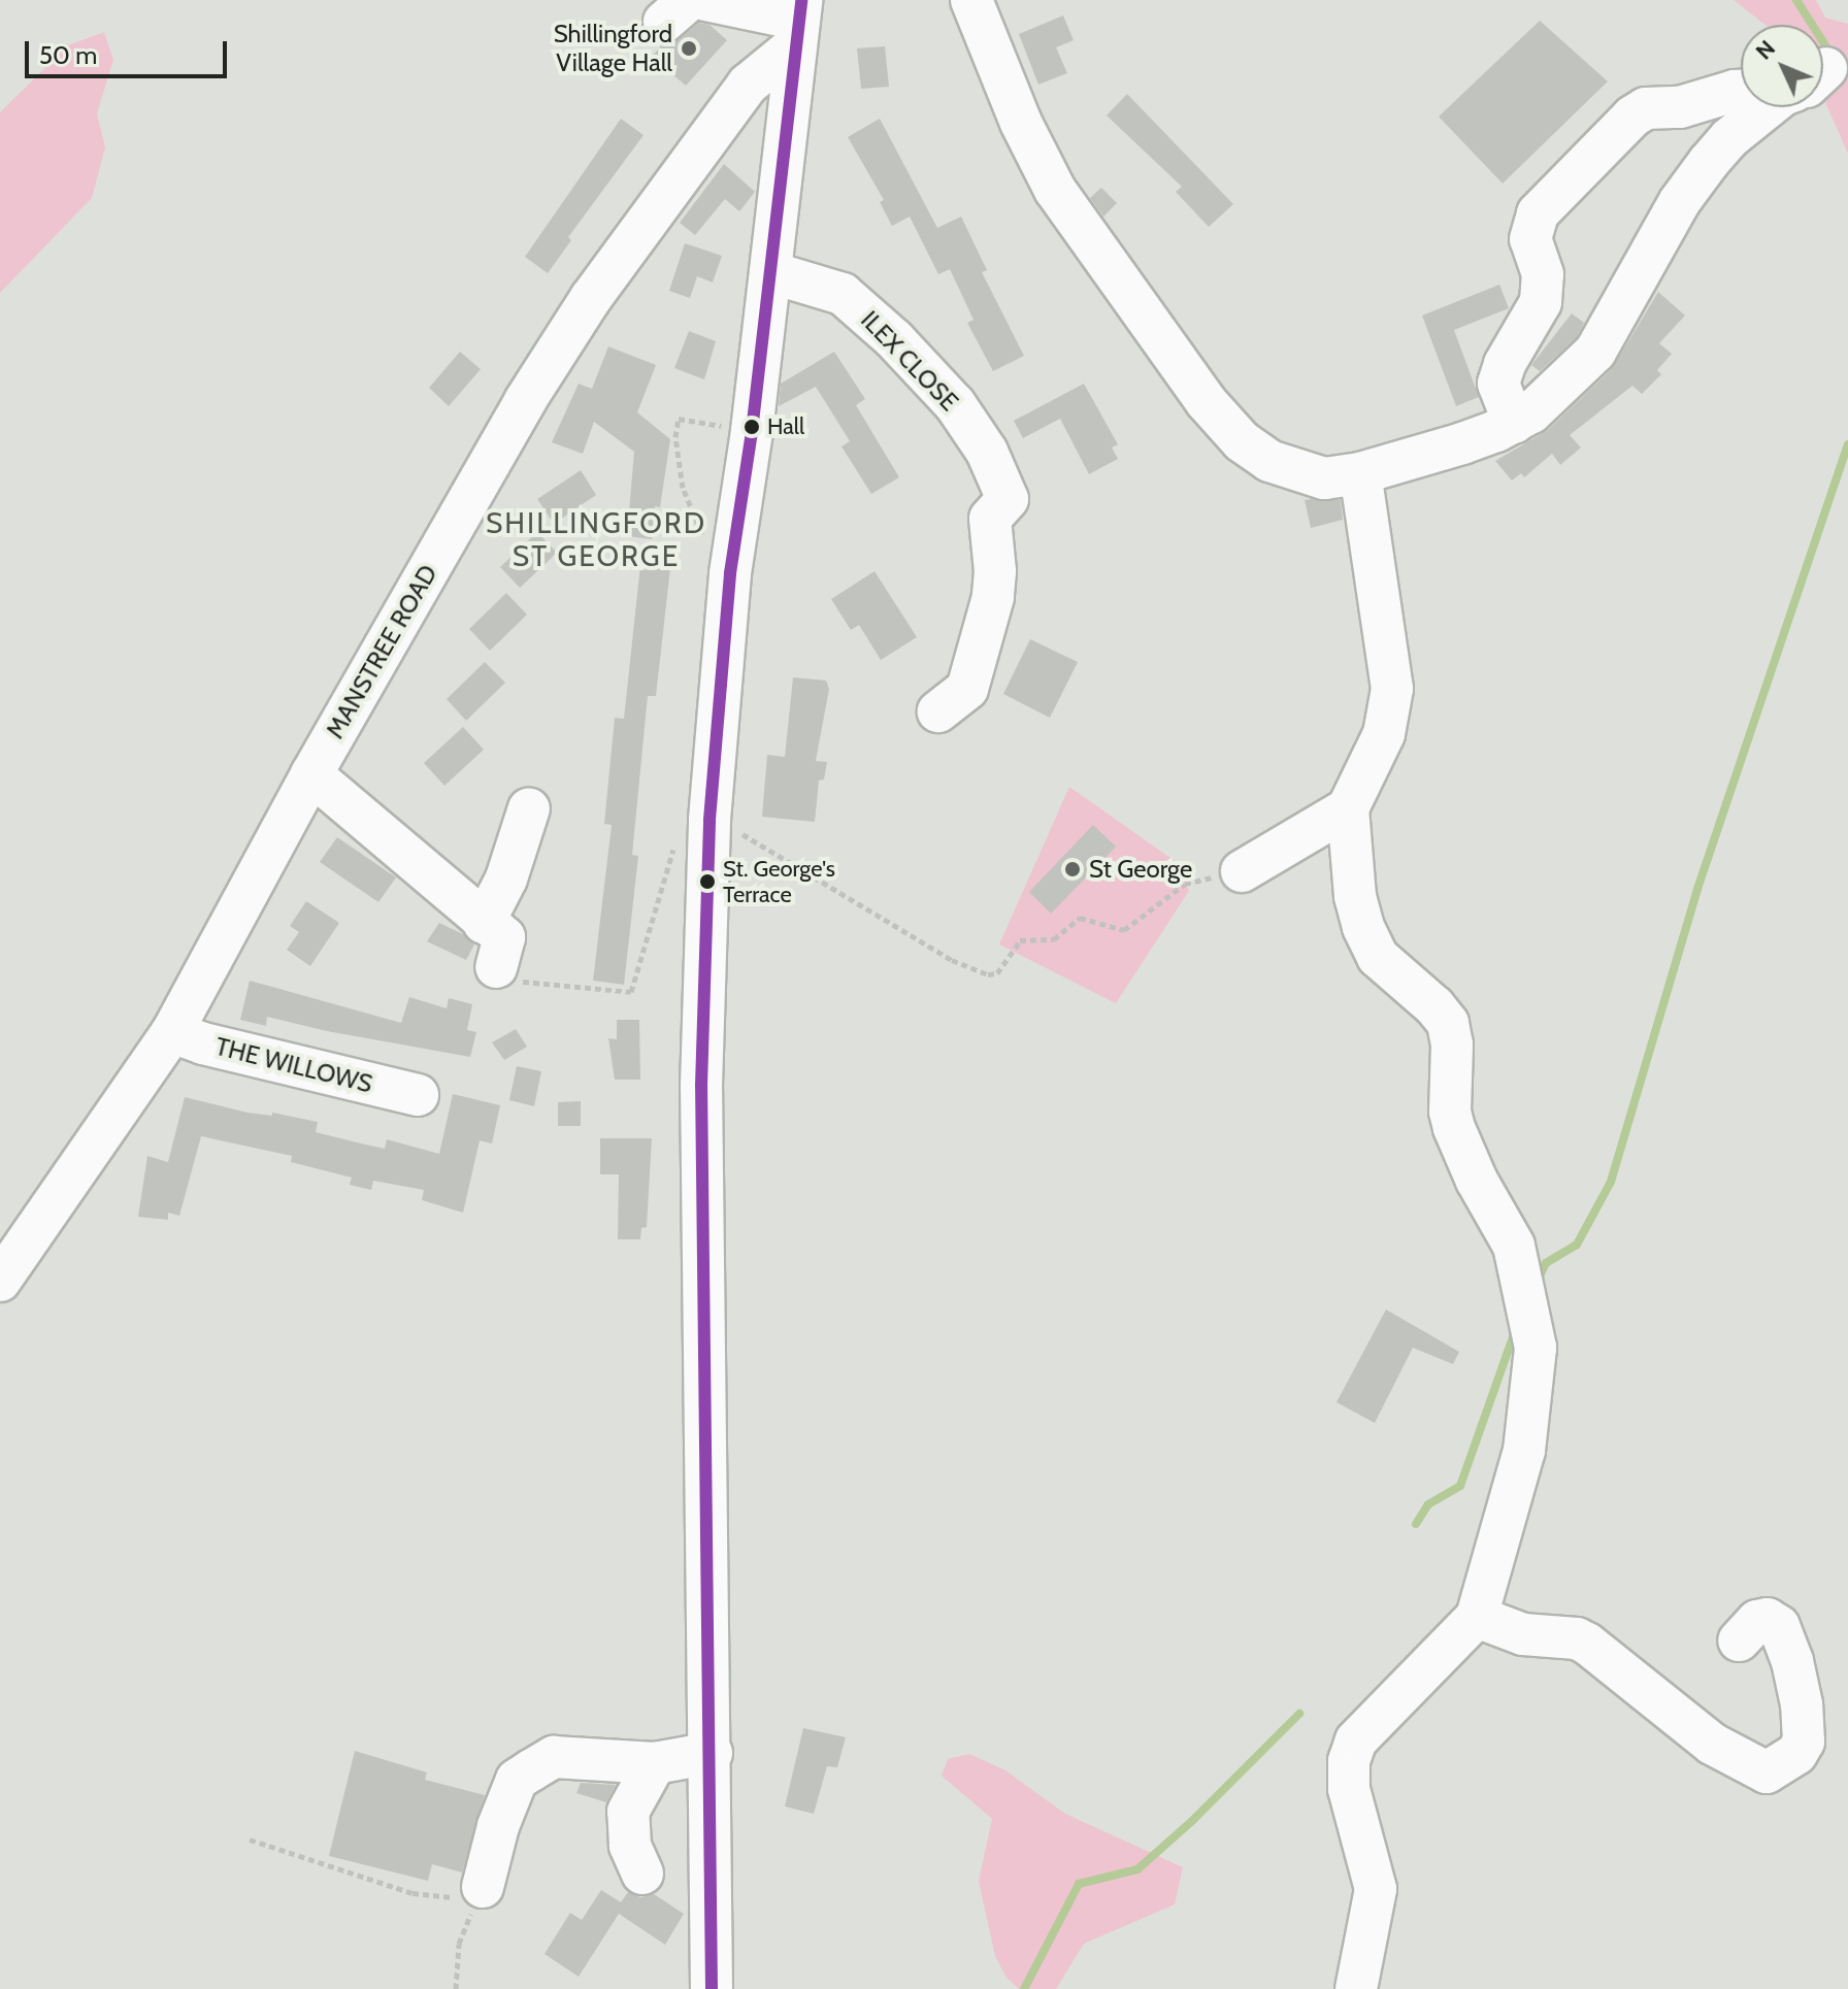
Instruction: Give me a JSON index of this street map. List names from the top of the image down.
{
  "streets": {
    "street": ["ILEX CLOSE", "MANSTREE ROAD", "THE WILLOWS"]
  },
  "crossings": [
    ["MANSTREE ROAD", "THE WILLOWS"]
  ],
  "districts": ["SHILLINGFORD ST GEORGE"],
  "places": [
    "Shillingford Village Hall",
    "Hall",
    "St George",
    "St. George's Terrace"
  ],
  "scale_bar": "50 m",
  "north": "top left"
}
